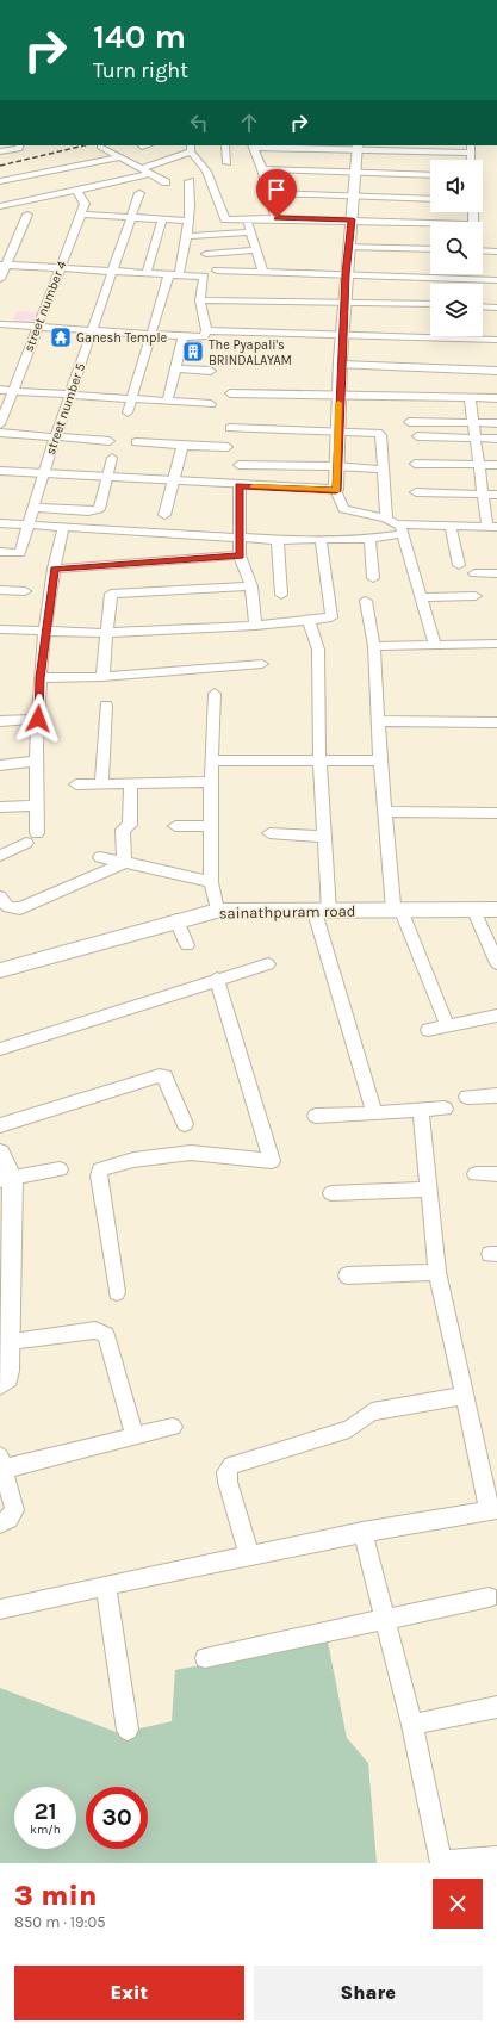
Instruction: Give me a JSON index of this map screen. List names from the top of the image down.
{
  "streets": {
    "street": ["street number 4", "street number 5", "sainathpuram road"]
  },
  "places": {
    "temple": ["Ganesh Temple"],
    "building": ["The Pyapali's BRINDALAYAM"]
  },
  "page": {
    "turn": ["140 m", "Turn right"],
    "speed": "21 km/h",
    "limit": "30",
    "heading": ["3 min", "850 m · 19:05"],
    "buttons": ["Exit", "Share"]
  }
}
